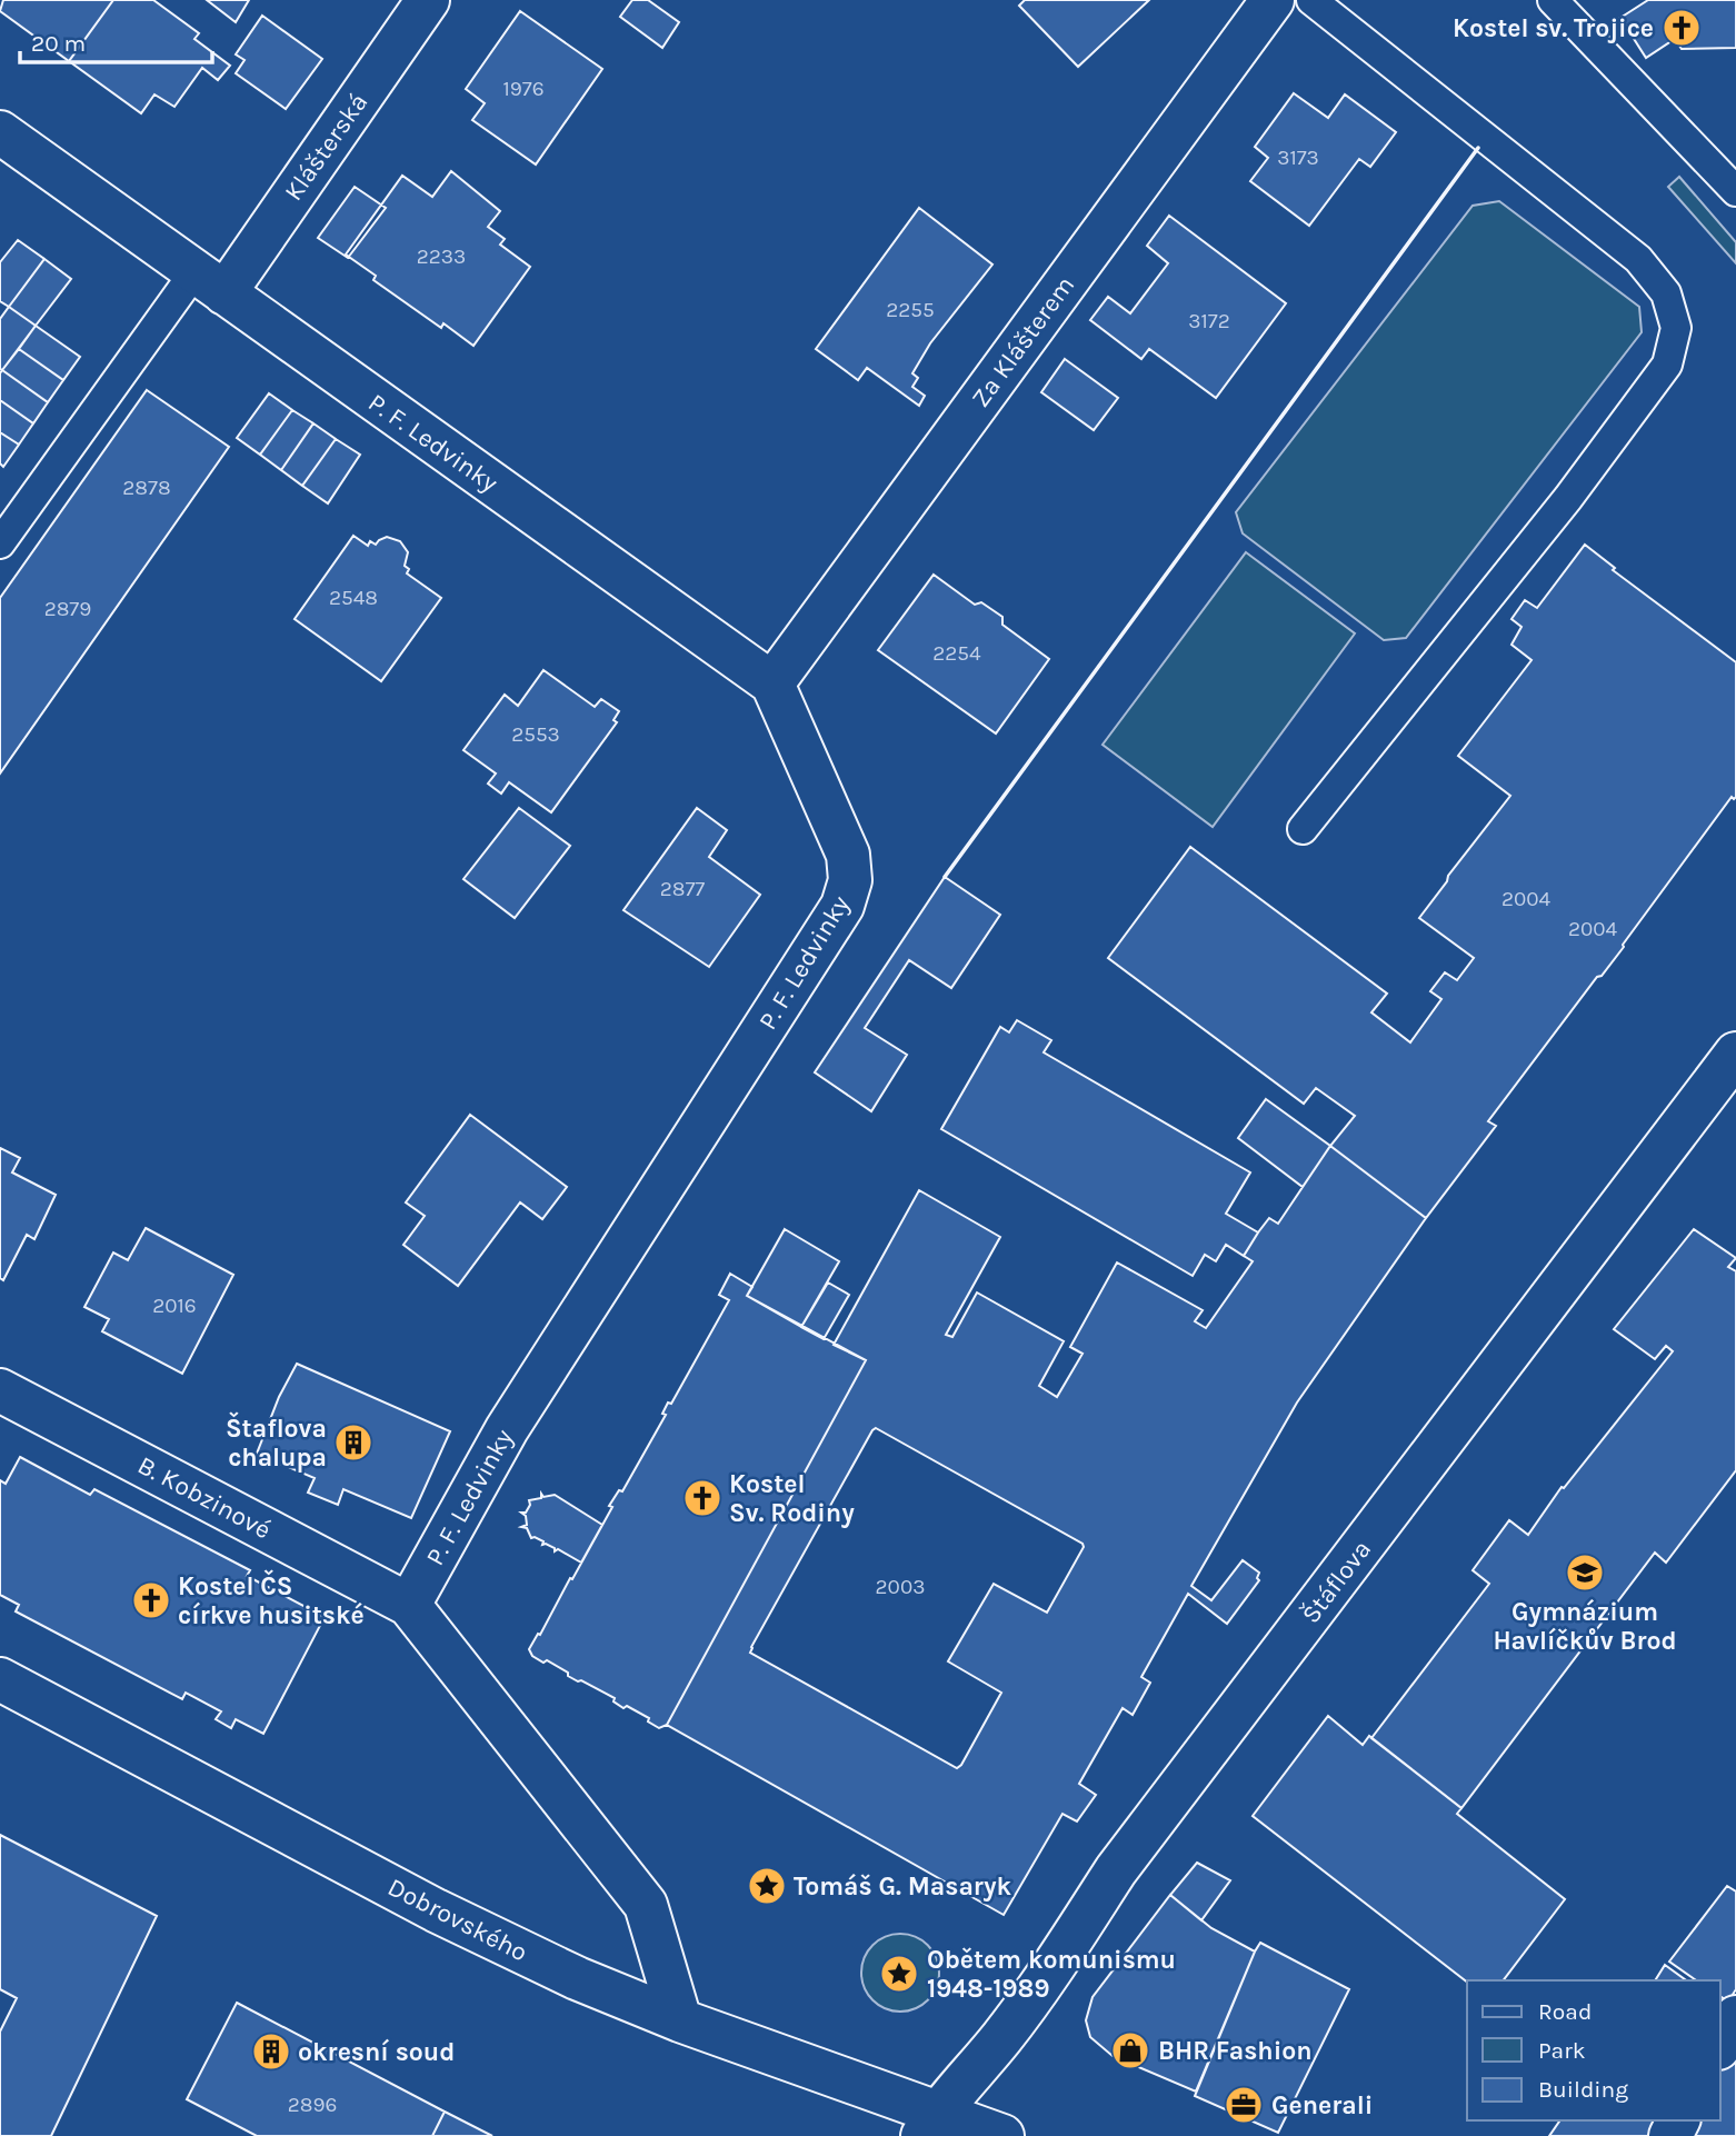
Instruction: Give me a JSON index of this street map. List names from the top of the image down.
{
  "streets": {
    "street": [
      "Klášterská",
      "Za Klášterem",
      "P. F. Ledvinky",
      "B. Kobzinové",
      "Štáflova",
      "Dobrovského"
    ]
  },
  "crossings": [
    ["Klášterská", "P. F. Ledvinky"],
    ["Za Klášterem", "P. F. Ledvinky"],
    ["P. F. Ledvinky", "B. Kobzinové"],
    ["Štáflova", "Dobrovského"]
  ],
  "places": {
    "church": ["Kostel sv. Trojice", "Kostel Sv. Rodiny", "Kostel ČS církve husitské"],
    "building": ["Štaflova chalupa", "okresní soud"],
    "school or university": ["Gymnázium Havlíčkův Brod"],
    "place": ["Tomáš G. Masaryk", "Obětem komunismu 1948-1989"],
    "shop": ["BHR Fashion"],
    "office": ["Generali"]
  },
  "house_numbers": [
    "1976",
    "3173",
    "2233",
    "2255",
    "3172",
    "2878",
    "2548",
    "2879",
    "2254",
    "2553",
    "2877",
    "2004",
    "2004",
    "2016",
    "2003",
    "2896"
  ],
  "legend": ["Road", "Park", "Building"],
  "scale_bar": "20 m"
}
